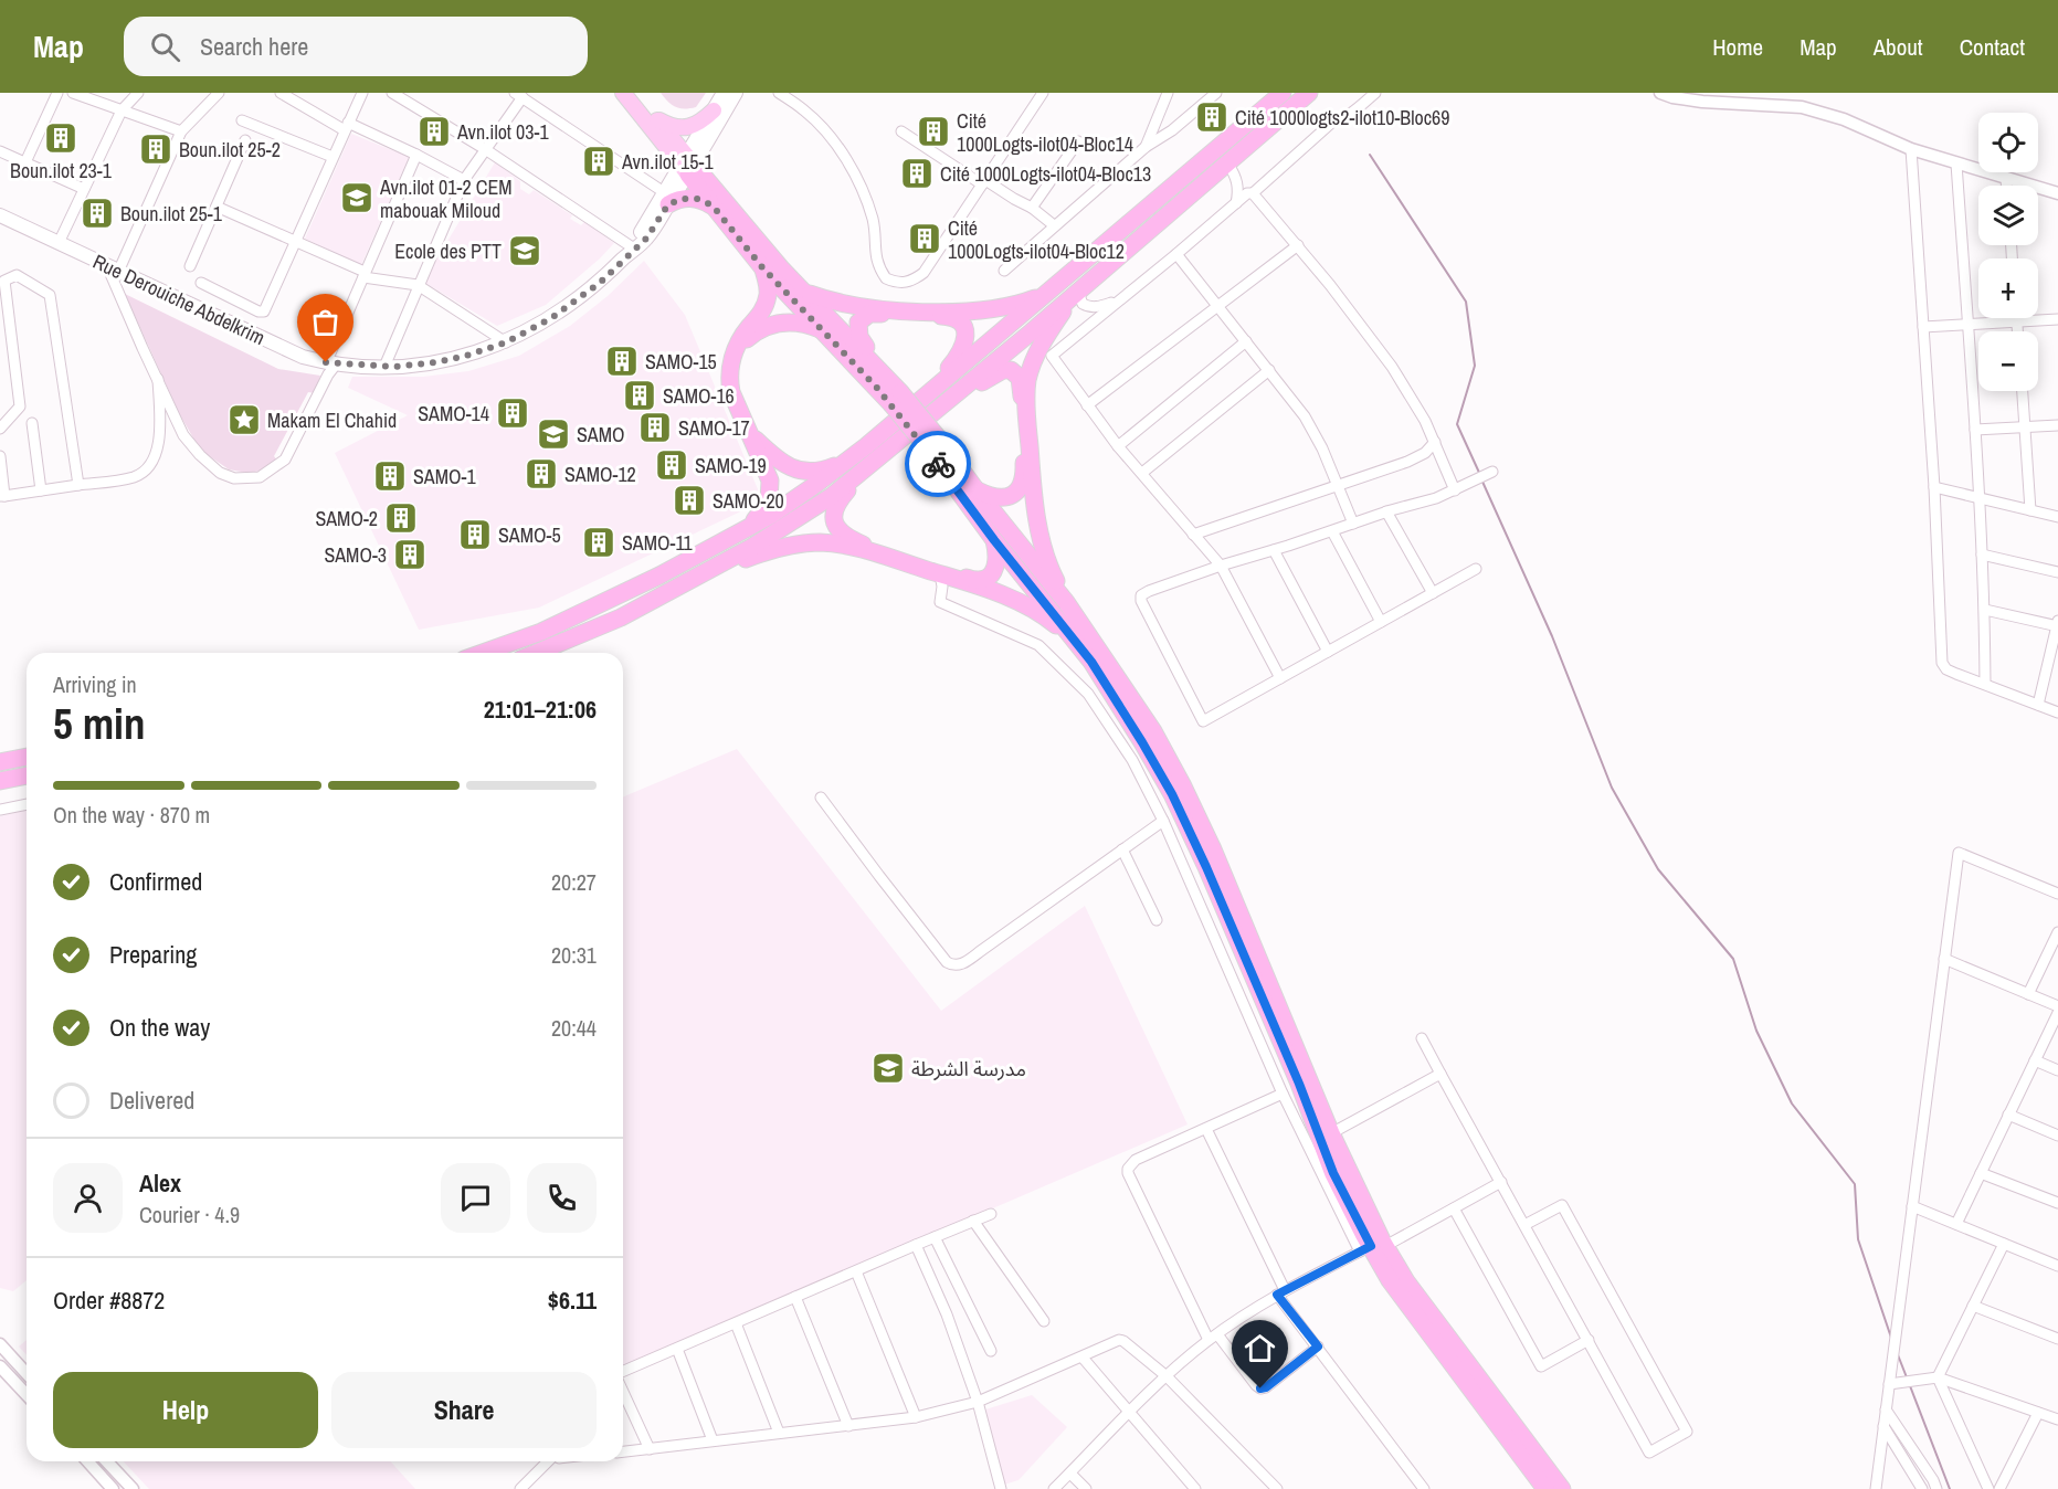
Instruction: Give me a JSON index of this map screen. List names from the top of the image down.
{
  "streets": {
    "main road": ["Rue Derouiche Abdelkrim"]
  },
  "places": {
    "building": [
      "Cité 1000logts2-ilot10-Bloc69",
      "Avn.ilot 03-1",
      "Cité 1000Logts-ilot04-Bloc14",
      "Boun.ilot 23-1",
      "Boun.ilot 25-2",
      "Avn.ilot 15-1",
      "Cité 1000Logts-ilot04-Bloc13",
      "Boun.ilot 25-1",
      "Cité 1000Logts-ilot04-Bloc12",
      "SAMO-15",
      "SAMO-16",
      "SAMO-14",
      "SAMO-17",
      "SAMO-19",
      "SAMO-12",
      "SAMO-1",
      "SAMO-20",
      "SAMO-2",
      "SAMO-5",
      "SAMO-11",
      "SAMO-3"
    ],
    "school or university": [
      "Avn.ilot 01-2 CEM mabouak Miloud",
      "Ecole des PTT",
      "SAMO",
      "مدرسة الشرطة"
    ],
    "place": ["Makam El Chahid"]
  },
  "page": {
    "header": "Map",
    "search": "Search here",
    "nav": [
      "Home",
      "Map",
      "About",
      "Contact"
    ],
    "map_buttons": ["+", "−"],
    "heading": ["5 min", "Arriving in", "21:01–21:06"],
    "panel": [
      "Alex",
      "Courier · 4.9",
      "Order #8872",
      "$6.11"
    ],
    "bar": "On the way · 870 m",
    "list": [
      ["Confirmed", "20:27"],
      ["Preparing", "20:31"],
      ["On the way", "20:44"],
      "Delivered"
    ],
    "buttons": ["Help", "Share"]
  }
}
